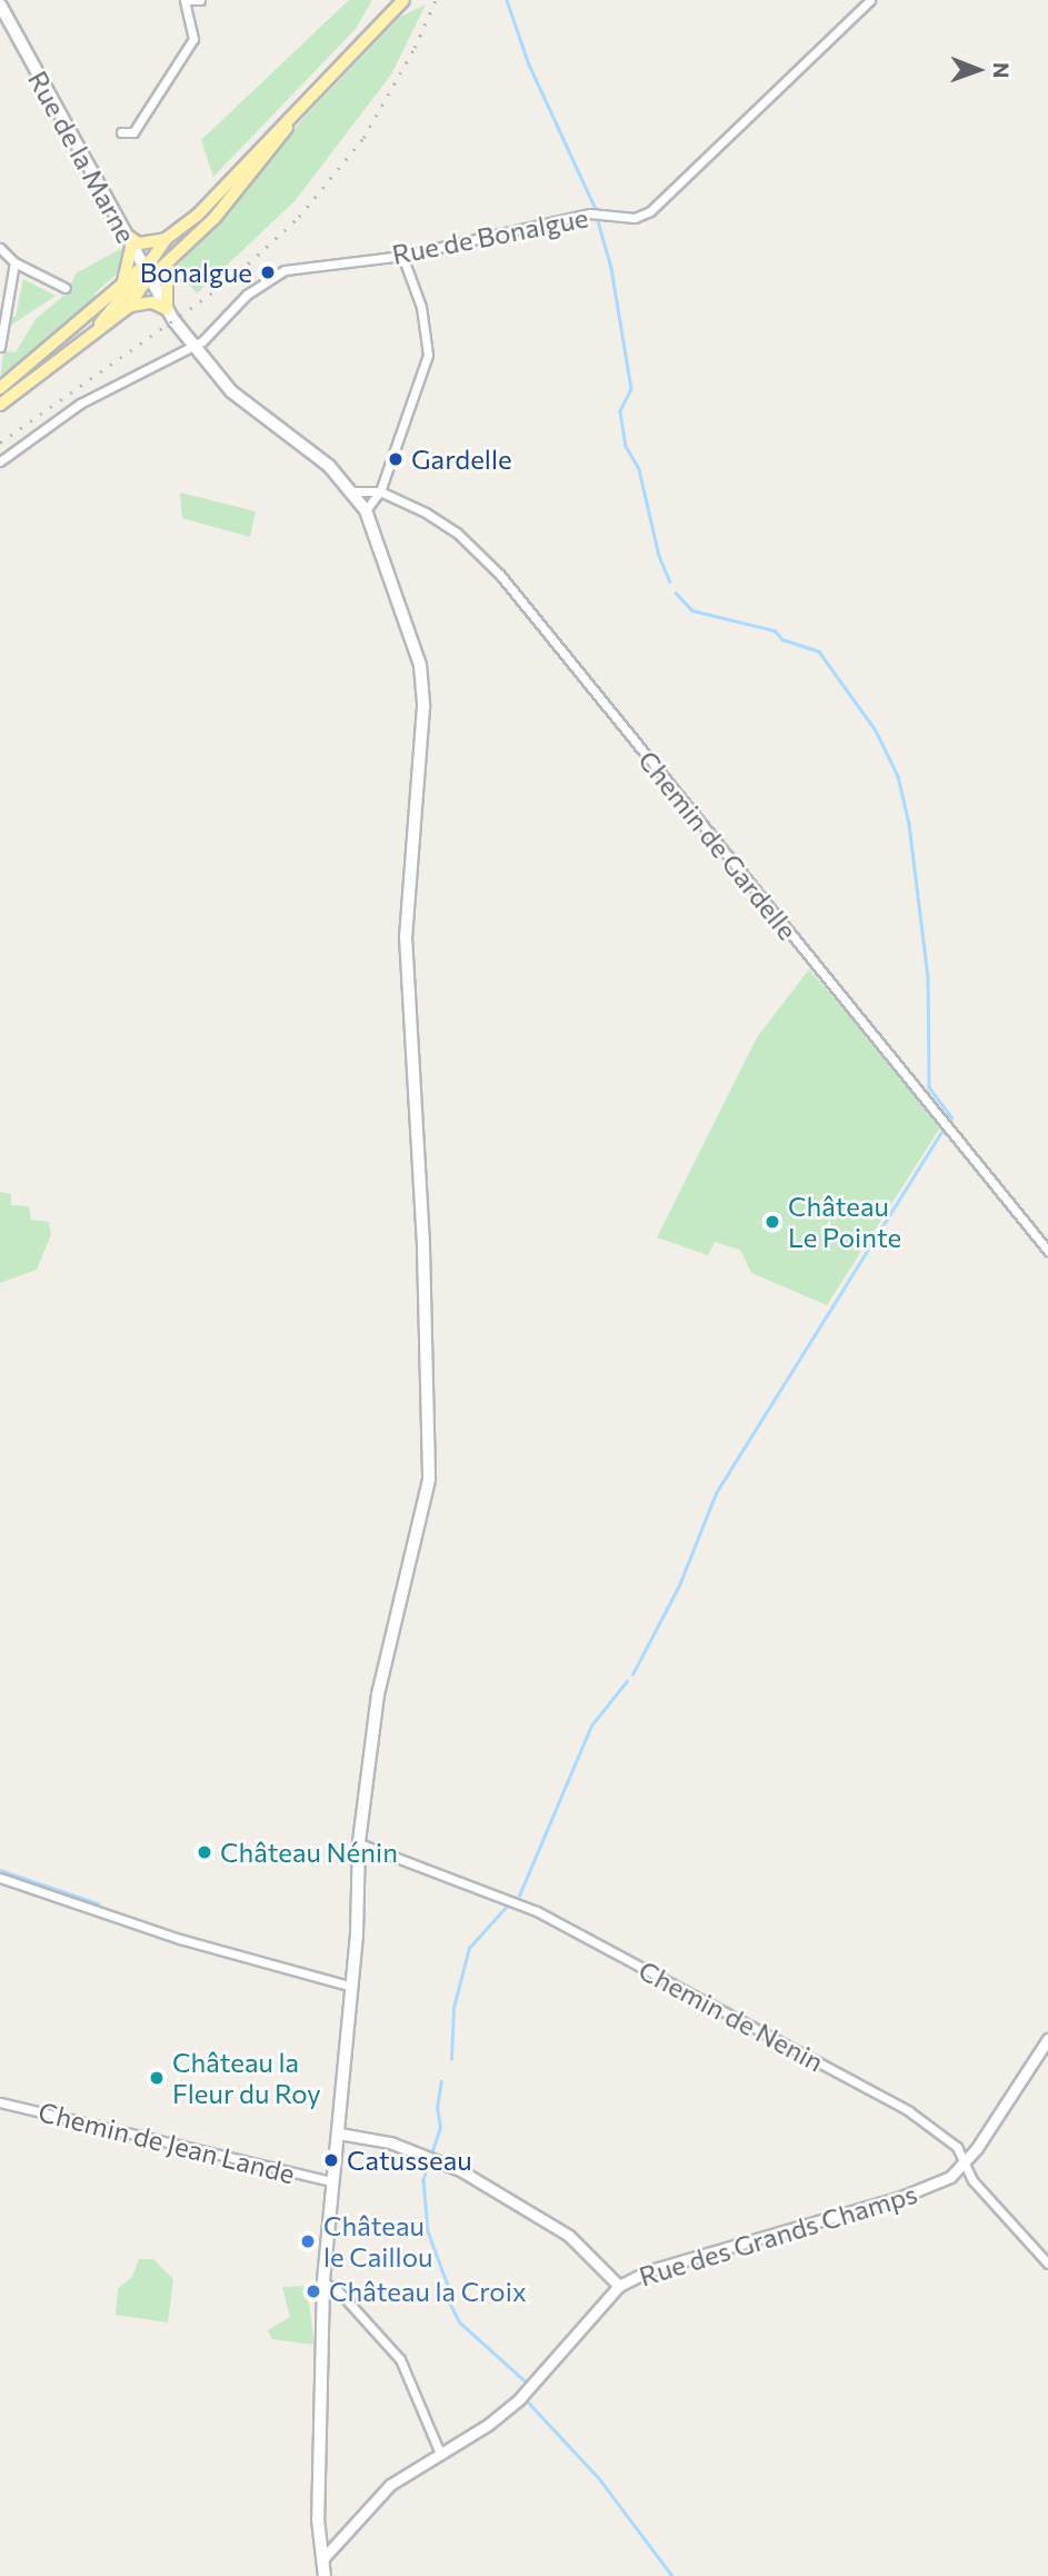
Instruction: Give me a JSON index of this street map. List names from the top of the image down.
{
  "streets": {
    "main road": ["Rue de la Marne"],
    "street": [
      "Rue de Bonalgue",
      "Chemin de Gardelle",
      "Chemin de Nenin",
      "Chemin de Jean Lande",
      "Rue des Grands Champs"
    ]
  },
  "crossings": [
    ["Rue de la Marne", "Rue de Bonalgue"],
    ["Rue de la Marne", "Chemin de Gardelle"],
    ["Rue de la Marne", "Chemin de Nenin"],
    ["Rue de la Marne", "Chemin de Jean Lande"],
    ["Rue de la Marne", "Rue des Grands Champs"],
    ["Chemin de Nenin", "Rue des Grands Champs"]
  ],
  "places": [
    "Bonalgue",
    "Gardelle",
    "Château Le Pointe",
    "Château Nénin",
    "Château la Fleur du Roy",
    "Catusseau",
    "Château le Caillou",
    "Château la Croix"
  ],
  "north": "right"
}
